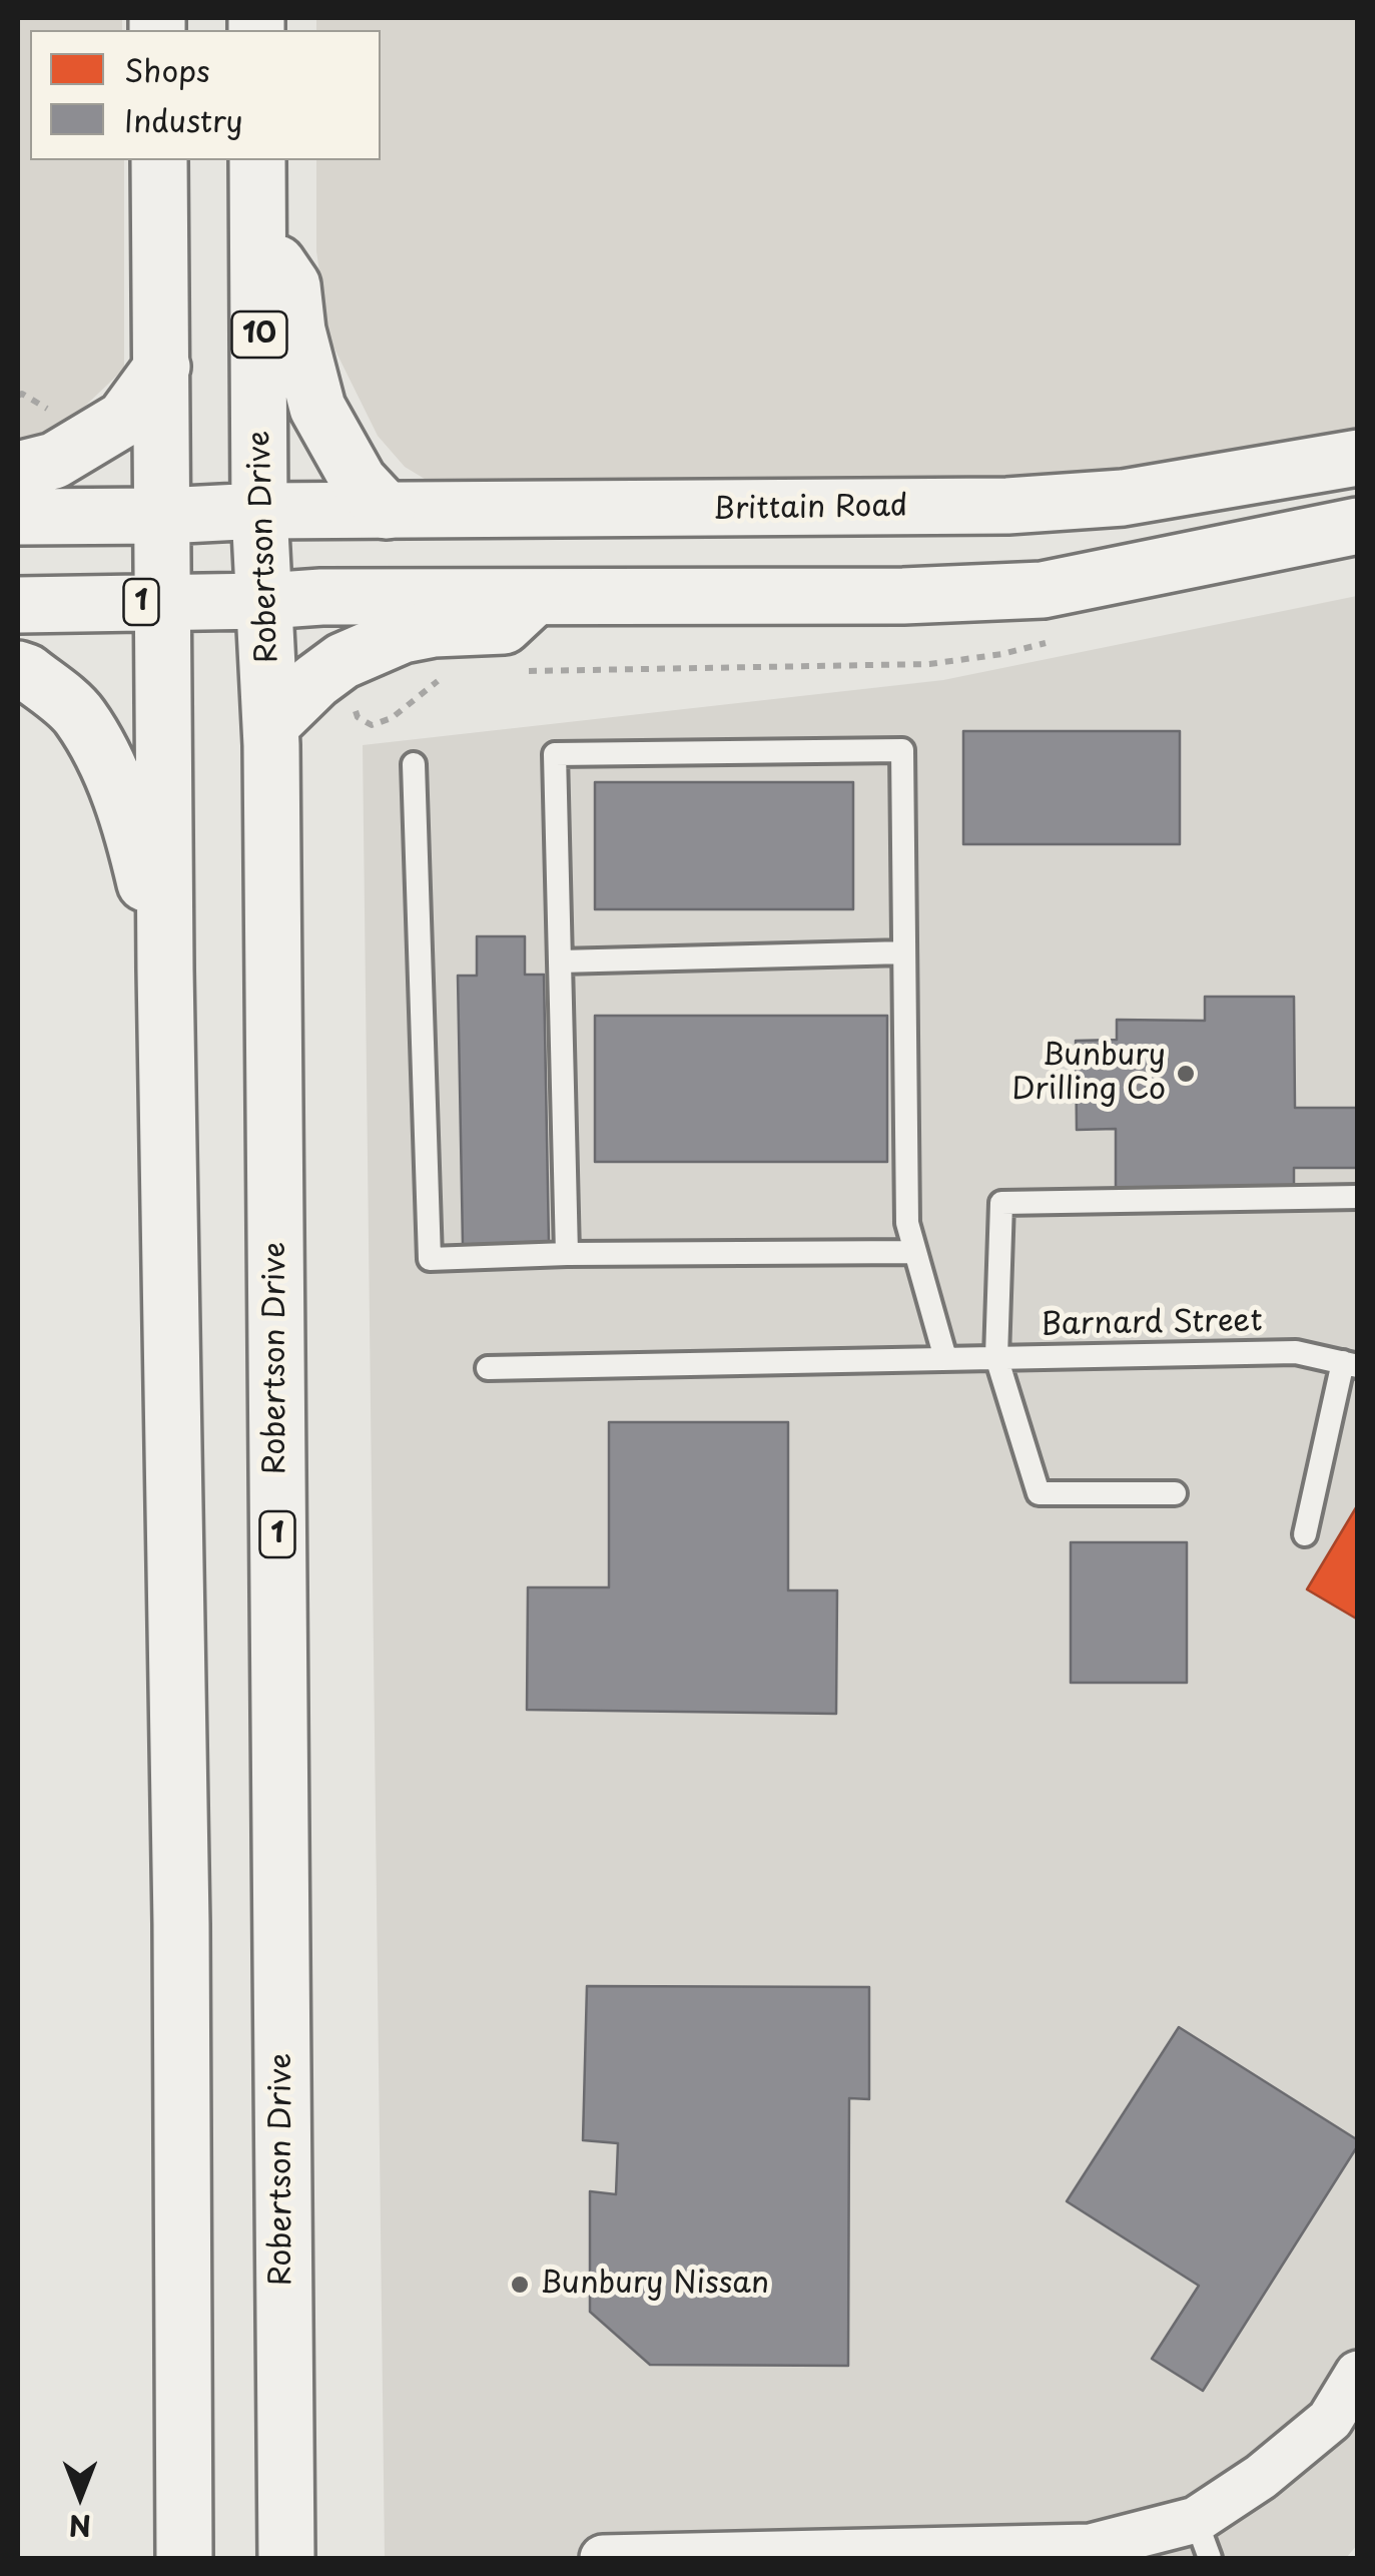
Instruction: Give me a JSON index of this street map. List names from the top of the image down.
{
  "streets": {
    "main road": [
      "10",
      "Brittain Road",
      "Robertson Drive",
      "1"
    ],
    "lane": ["Barnard Street"]
  },
  "crossings": [
    ["Brittain Road", "Robertson Drive"],
    ["Brittain Road", "1"],
    ["Robertson Drive", "1"]
  ],
  "places": ["Bunbury Drilling Co", "Bunbury Nissan"],
  "legend": ["Shops", "Industry"],
  "north": "bottom"
}
